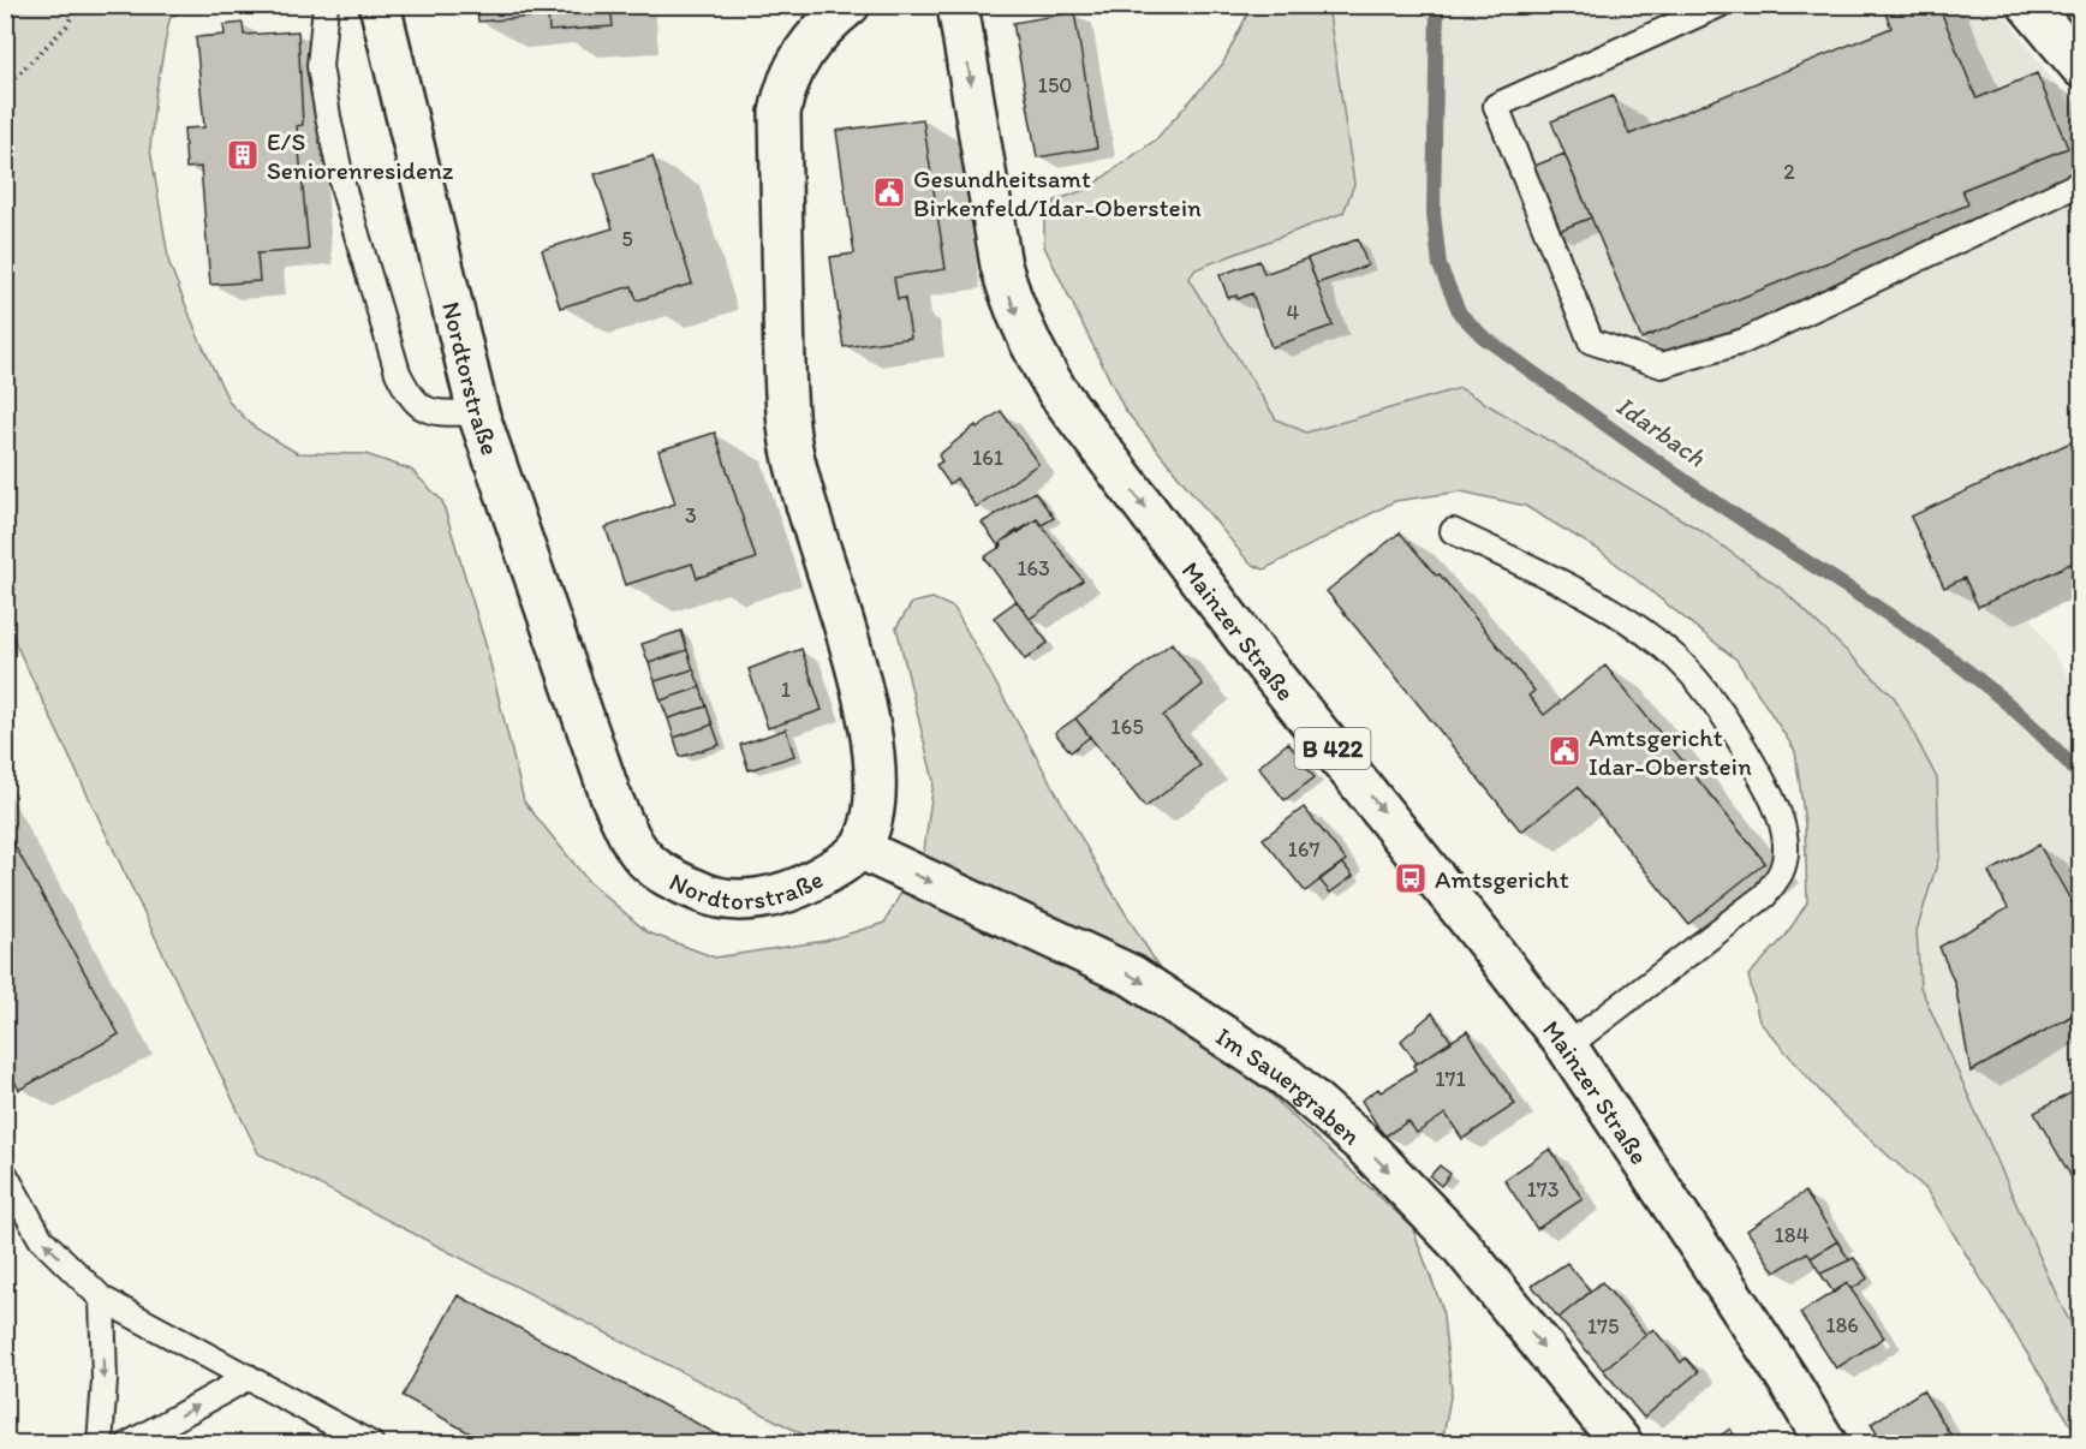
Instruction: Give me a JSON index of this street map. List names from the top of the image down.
{
  "streets": {
    "street": [
      "Nordtorstraße",
      "Mainzer Straße",
      "B 422",
      "Im Sauergraben"
    ]
  },
  "crossings": [
    ["Nordtorstraße", "Im Sauergraben"]
  ],
  "one_way": ["Mainzer Straße", "Im Sauergraben"],
  "water": ["Idarbach"],
  "places": {
    "building": ["E/S Seniorenresidenz"],
    "public building": ["Gesundheitsamt Birkenfeld/Idar-Oberstein", "Amtsgericht Idar-Oberstein"],
    "bus stop": ["Amtsgericht"]
  },
  "house_numbers": [
    "150",
    "2",
    "5",
    "4",
    "161",
    "3",
    "163",
    "1",
    "165",
    "167",
    "171",
    "173",
    "184",
    "186",
    "175"
  ]
}
